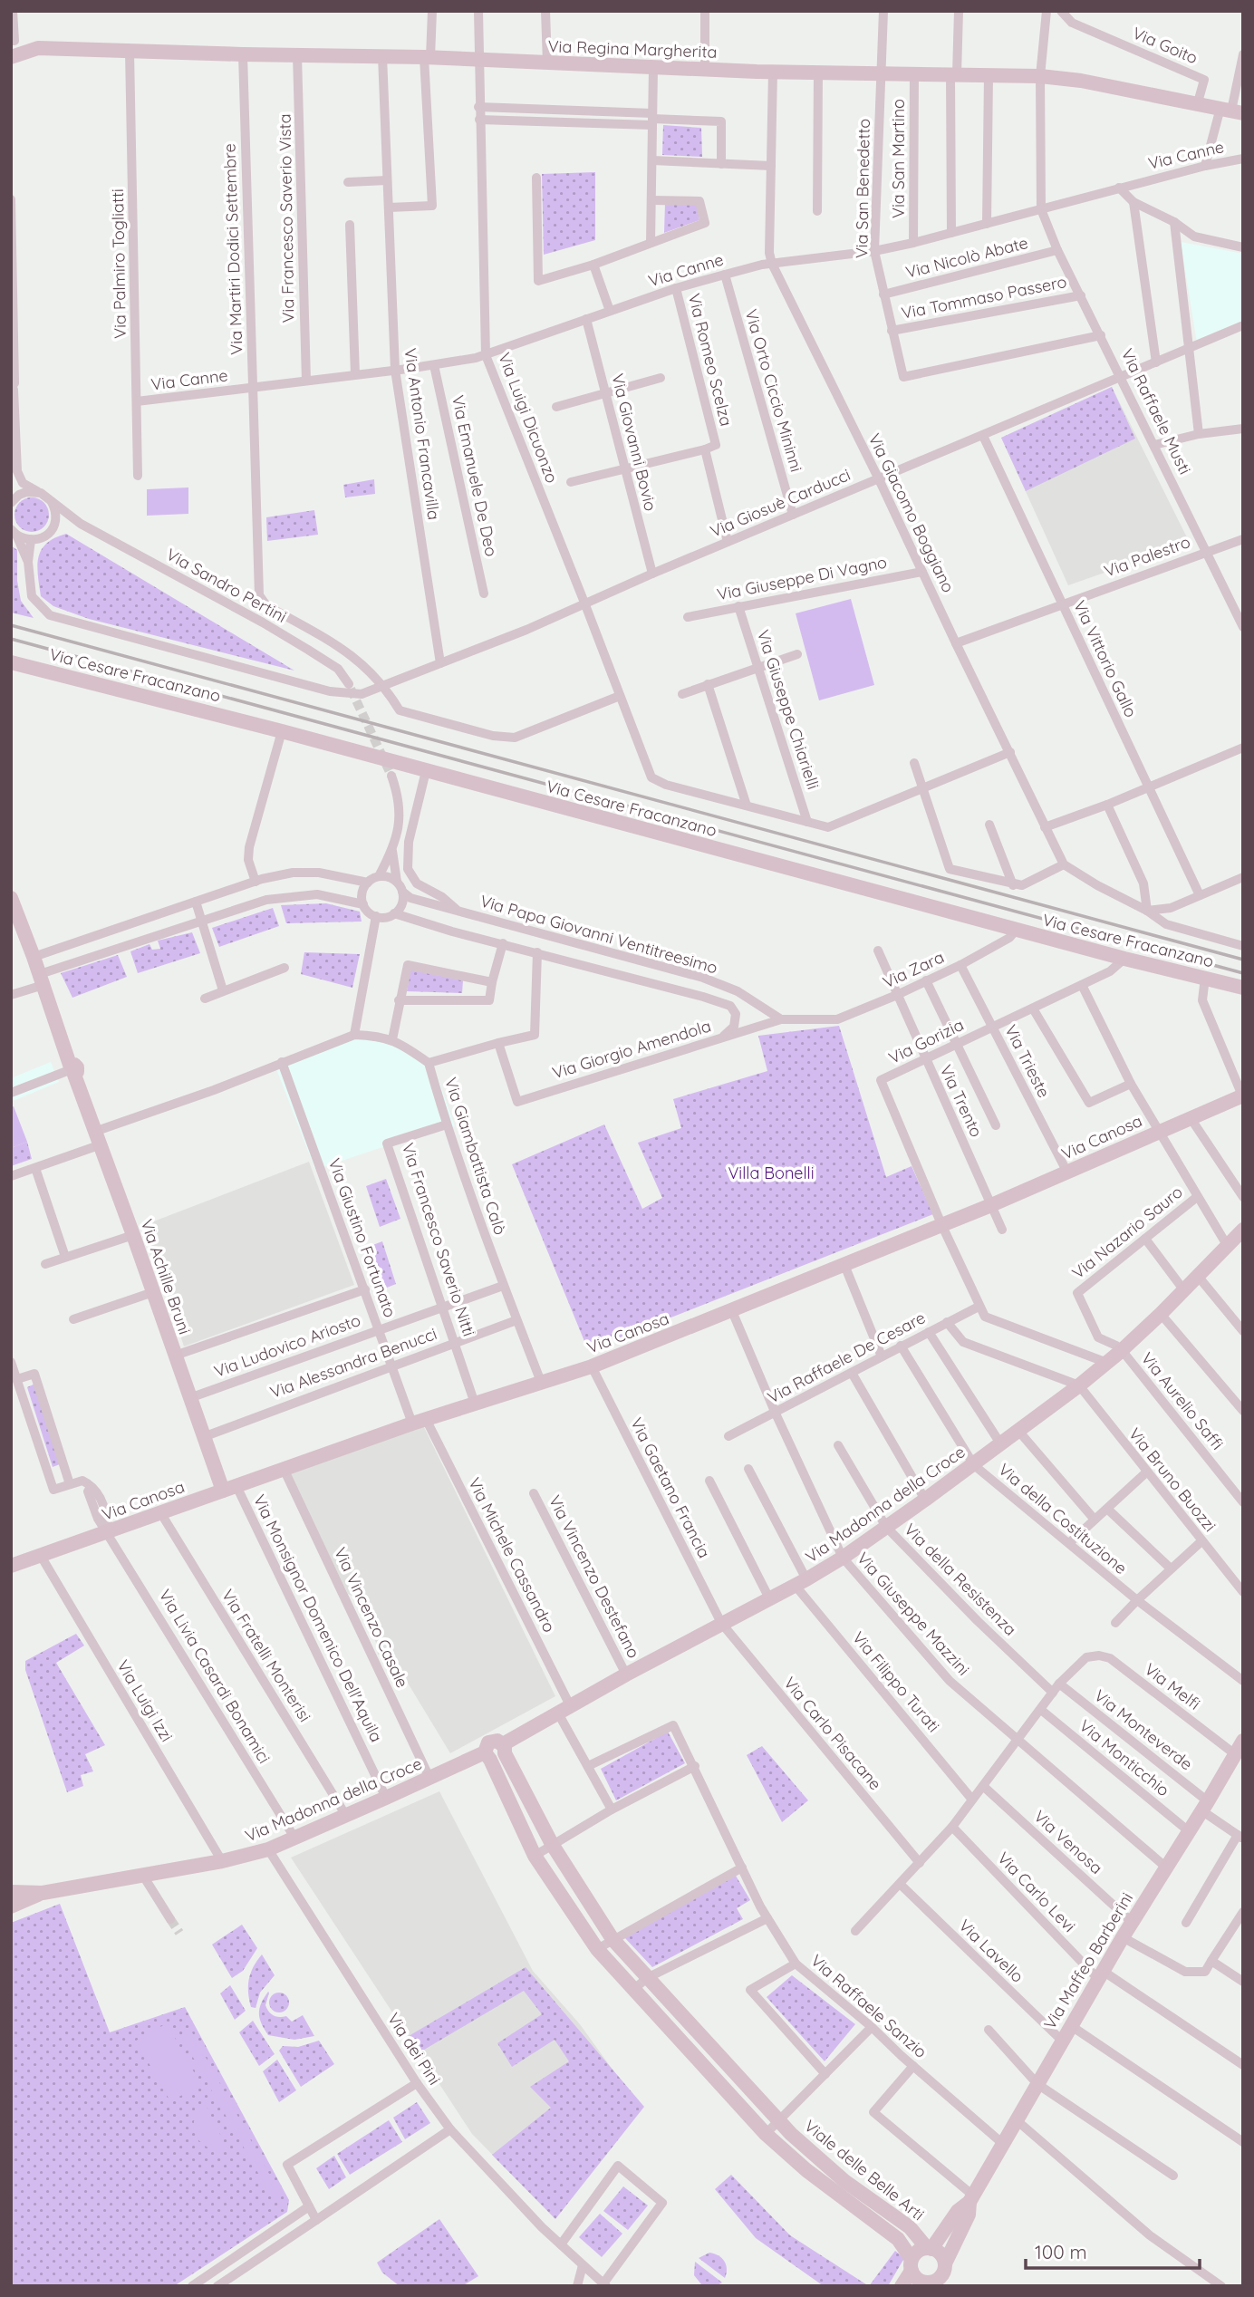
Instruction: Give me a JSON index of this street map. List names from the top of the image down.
{
  "streets": {
    "street": [
      "Via Goito",
      "Via Regina Margherita",
      "Via Canne",
      "Via San Martino",
      "Via San Benedetto",
      "Via Francesco Saverio Vista",
      "Via Martiri Dodici Settembre",
      "Via Nicolò Abate",
      "Via Palmiro Togliatti",
      "Via Tommaso Passero",
      "Via Romeo Scelza",
      "Via Orto Ciccio Mininni",
      "Via Raffaele Musti",
      "Via Luigi Dicuonzo",
      "Via Antonio Francavilla",
      "Via Giovanni Bovio",
      "Via Emanuele De Deo",
      "Via Giosuè Carducci",
      "Via Giacomo Boggiano",
      "Via Palestro",
      "Via Giuseppe Di Vagno",
      "Via Sandro Pertini",
      "Via Vittorio Gallo",
      "Via Cesare Fracanzano",
      "Via Giuseppe Chiarielli",
      "Via Papa Giovanni Ventitreesimo",
      "Via Zara",
      "Via Gorizia",
      "Via Giorgio Amendola",
      "Via Trieste",
      "Via Trento",
      "Via Canosa",
      "Via Giambattista Calò",
      "Via Nazario Sauro",
      "Via Giustino Fortunato",
      "Via Francesco Saverio Nitti",
      "Via Achille Bruni",
      "Via Ludovico Ariosto",
      "Via Raffaele De Cesare",
      "Via Alessandra Benucci",
      "Via Aurelio Saffi",
      "Via Bruno Buozzi",
      "Via Gaetano Francia",
      "Via Madonna della Croce",
      "Via della Costituzione",
      "Via Michele Cassandro",
      "Via Vincenzo Destefano",
      "Via della Resistenza",
      "Via Giuseppe Mazzini",
      "Via Vincenzo Casale",
      "Via Monsignor Domenico Dell'Aquila",
      "Via Fratelli Monterisi",
      "Via Livia Casardi Bonamici",
      "Via Filippo Turati",
      "Via Melfi",
      "Via Luigi Izzi",
      "Via Monteverde",
      "Via Carlo Pisacane",
      "Via Monticchio",
      "Via Venosa",
      "Via Carlo Levi",
      "Via Lavello",
      "Via Maffeo Barberini",
      "Via Raffaele Sanzio",
      "Via dei Pini",
      "Viale delle Belle Arti"
    ]
  },
  "crossings": [
    ["Via Goito", "Via Regina Margherita"],
    ["Via Regina Margherita", "Via San Martino"],
    ["Via Regina Margherita", "Via San Benedetto"],
    ["Via Regina Margherita", "Via Francesco Saverio Vista"],
    ["Via Regina Margherita", "Via Martiri Dodici Settembre"],
    ["Via Regina Margherita", "Via Palmiro Togliatti"],
    ["Via Regina Margherita", "Via Luigi Dicuonzo"],
    ["Via Regina Margherita", "Via Antonio Francavilla"],
    ["Via Regina Margherita", "Via Giacomo Boggiano"],
    ["Via Canne", "Via San Martino"],
    ["Via Canne", "Via San Benedetto"],
    ["Via Canne", "Via Francesco Saverio Vista"],
    ["Via Canne", "Via Martiri Dodici Settembre"],
    ["Via Canne", "Via Palmiro Togliatti"],
    ["Via Canne", "Via Romeo Scelza"],
    ["Via Canne", "Via Orto Ciccio Mininni"],
    ["Via Canne", "Via Raffaele Musti"],
    ["Via Canne", "Via Luigi Dicuonzo"],
    ["Via Canne", "Via Antonio Francavilla"],
    ["Via Canne", "Via Giovanni Bovio"],
    ["Via Canne", "Via Emanuele De Deo"],
    ["Via Canne", "Via Giacomo Boggiano"],
    ["Via San Benedetto", "Via Nicolò Abate"],
    ["Via San Benedetto", "Via Tommaso Passero"],
    ["Via San Benedetto", "Via Raffaele Musti"],
    ["Via Martiri Dodici Settembre", "Via Giosuè Carducci"],
    ["Via Nicolò Abate", "Via Raffaele Musti"],
    ["Via Tommaso Passero", "Via Raffaele Musti"],
    ["Via Romeo Scelza", "Via Giosuè Carducci"],
    ["Via Orto Ciccio Mininni", "Via Giosuè Carducci"],
    ["Via Raffaele Musti", "Via Giosuè Carducci"],
    ["Via Raffaele Musti", "Via Palestro"],
    ["Via Luigi Dicuonzo", "Via Giosuè Carducci"],
    ["Via Antonio Francavilla", "Via Giosuè Carducci"],
    ["Via Giovanni Bovio", "Via Giosuè Carducci"],
    ["Via Giosuè Carducci", "Via Giacomo Boggiano"],
    ["Via Giosuè Carducci", "Via Vittorio Gallo"],
    ["Via Giacomo Boggiano", "Via Palestro"],
    ["Via Giacomo Boggiano", "Via Giuseppe Di Vagno"],
    ["Via Palestro", "Via Vittorio Gallo"],
    ["Via Giuseppe Di Vagno", "Via Giuseppe Chiarielli"],
    ["Via Cesare Fracanzano", "Via Zara"],
    ["Via Cesare Fracanzano", "Via Gorizia"],
    ["Via Papa Giovanni Ventitreesimo", "Via Giorgio Amendola"],
    ["Via Zara", "Via Giorgio Amendola"],
    ["Via Zara", "Via Trieste"],
    ["Via Zara", "Via Trento"],
    ["Via Gorizia", "Via Trieste"],
    ["Via Gorizia", "Via Trento"],
    ["Via Gorizia", "Via Canosa"],
    ["Via Trieste", "Via Canosa"],
    ["Via Trento", "Via Canosa"],
    ["Via Canosa", "Via Giambattista Calò"],
    ["Via Canosa", "Via Giustino Fortunato"],
    ["Via Canosa", "Via Francesco Saverio Nitti"],
    ["Via Canosa", "Via Achille Bruni"],
    ["Via Canosa", "Via Gaetano Francia"],
    ["Via Canosa", "Via Michele Cassandro"],
    ["Via Canosa", "Via Giuseppe Mazzini"],
    ["Via Canosa", "Via Vincenzo Casale"],
    ["Via Canosa", "Via Monsignor Domenico Dell'Aquila"],
    ["Via Canosa", "Via Fratelli Monterisi"],
    ["Via Canosa", "Via Livia Casardi Bonamici"],
    ["Via Canosa", "Via Luigi Izzi"],
    ["Via Giambattista Calò", "Via Giustino Fortunato"],
    ["Via Giambattista Calò", "Via Francesco Saverio Nitti"],
    ["Via Giambattista Calò", "Via Achille Bruni"],
    ["Via Giambattista Calò", "Via Ludovico Ariosto"],
    ["Via Giambattista Calò", "Via Alessandra Benucci"],
    ["Via Nazario Sauro", "Via Aurelio Saffi"],
    ["Via Nazario Sauro", "Via Madonna della Croce"],
    ["Via Giustino Fortunato", "Via Ludovico Ariosto"],
    ["Via Giustino Fortunato", "Via Alessandra Benucci"],
    ["Via Giustino Fortunato", "Via Michele Cassandro"],
    ["Via Francesco Saverio Nitti", "Via Ludovico Ariosto"],
    ["Via Francesco Saverio Nitti", "Via Alessandra Benucci"],
    ["Via Achille Bruni", "Via Ludovico Ariosto"],
    ["Via Achille Bruni", "Via Alessandra Benucci"],
    ["Via Achille Bruni", "Via Monsignor Domenico Dell'Aquila"],
    ["Via Raffaele De Cesare", "Via della Costituzione"],
    ["Via Raffaele De Cesare", "Via Giuseppe Mazzini"],
    ["Via Aurelio Saffi", "Via Madonna della Croce"],
    ["Via Bruno Buozzi", "Via Madonna della Croce"],
    ["Via Gaetano Francia", "Via Madonna della Croce"],
    ["Via Gaetano Francia", "Via Carlo Pisacane"],
    ["Via Madonna della Croce", "Via della Costituzione"],
    ["Via Madonna della Croce", "Via Michele Cassandro"],
    ["Via Madonna della Croce", "Via Vincenzo Destefano"],
    ["Via Madonna della Croce", "Via della Resistenza"],
    ["Via Madonna della Croce", "Via Giuseppe Mazzini"],
    ["Via Madonna della Croce", "Via Vincenzo Casale"],
    ["Via Madonna della Croce", "Via Monsignor Domenico Dell'Aquila"],
    ["Via Madonna della Croce", "Via Fratelli Monterisi"],
    ["Via Madonna della Croce", "Via Livia Casardi Bonamici"],
    ["Via Madonna della Croce", "Via Filippo Turati"],
    ["Via Madonna della Croce", "Via Luigi Izzi"],
    ["Via Madonna della Croce", "Via Carlo Pisacane"],
    ["Via Madonna della Croce", "Via dei Pini"],
    ["Via Madonna della Croce", "Viale delle Belle Arti"],
    ["Via Michele Cassandro", "Via Raffaele Sanzio"],
    ["Via Giuseppe Mazzini", "Via Maffeo Barberini"],
    ["Via Melfi", "Via Monteverde"],
    ["Via Melfi", "Via Maffeo Barberini"],
    ["Via Monteverde", "Via Maffeo Barberini"],
    ["Via Monticchio", "Via Maffeo Barberini"],
    ["Via Venosa", "Via Maffeo Barberini"],
    ["Via Carlo Levi", "Via Maffeo Barberini"],
    ["Via Lavello", "Via Maffeo Barberini"],
    ["Via Maffeo Barberini", "Via Raffaele Sanzio"],
    ["Via Maffeo Barberini", "Viale delle Belle Arti"]
  ],
  "parks": ["Villa Bonelli"],
  "scale_bar": "100 m"
}
